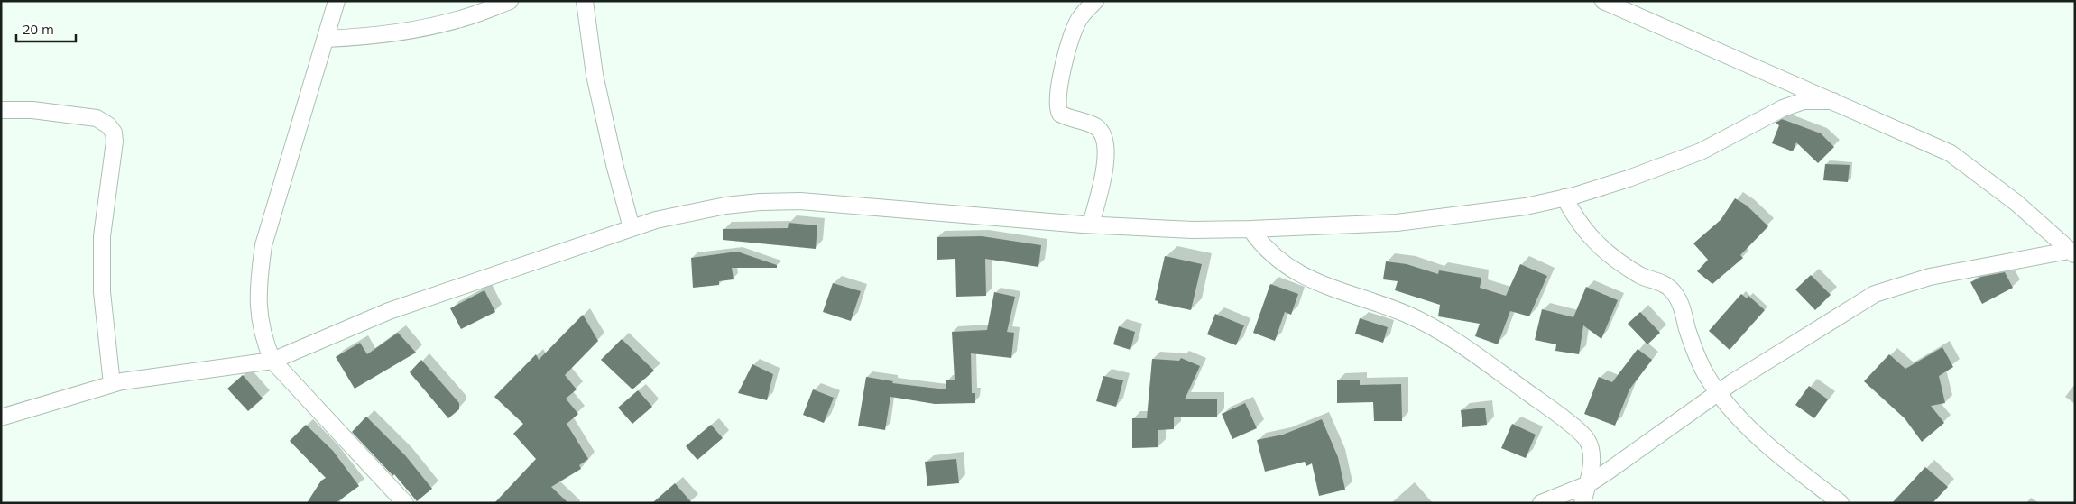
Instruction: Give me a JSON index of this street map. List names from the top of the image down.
{
  "scale_bar": "20 m"
}
